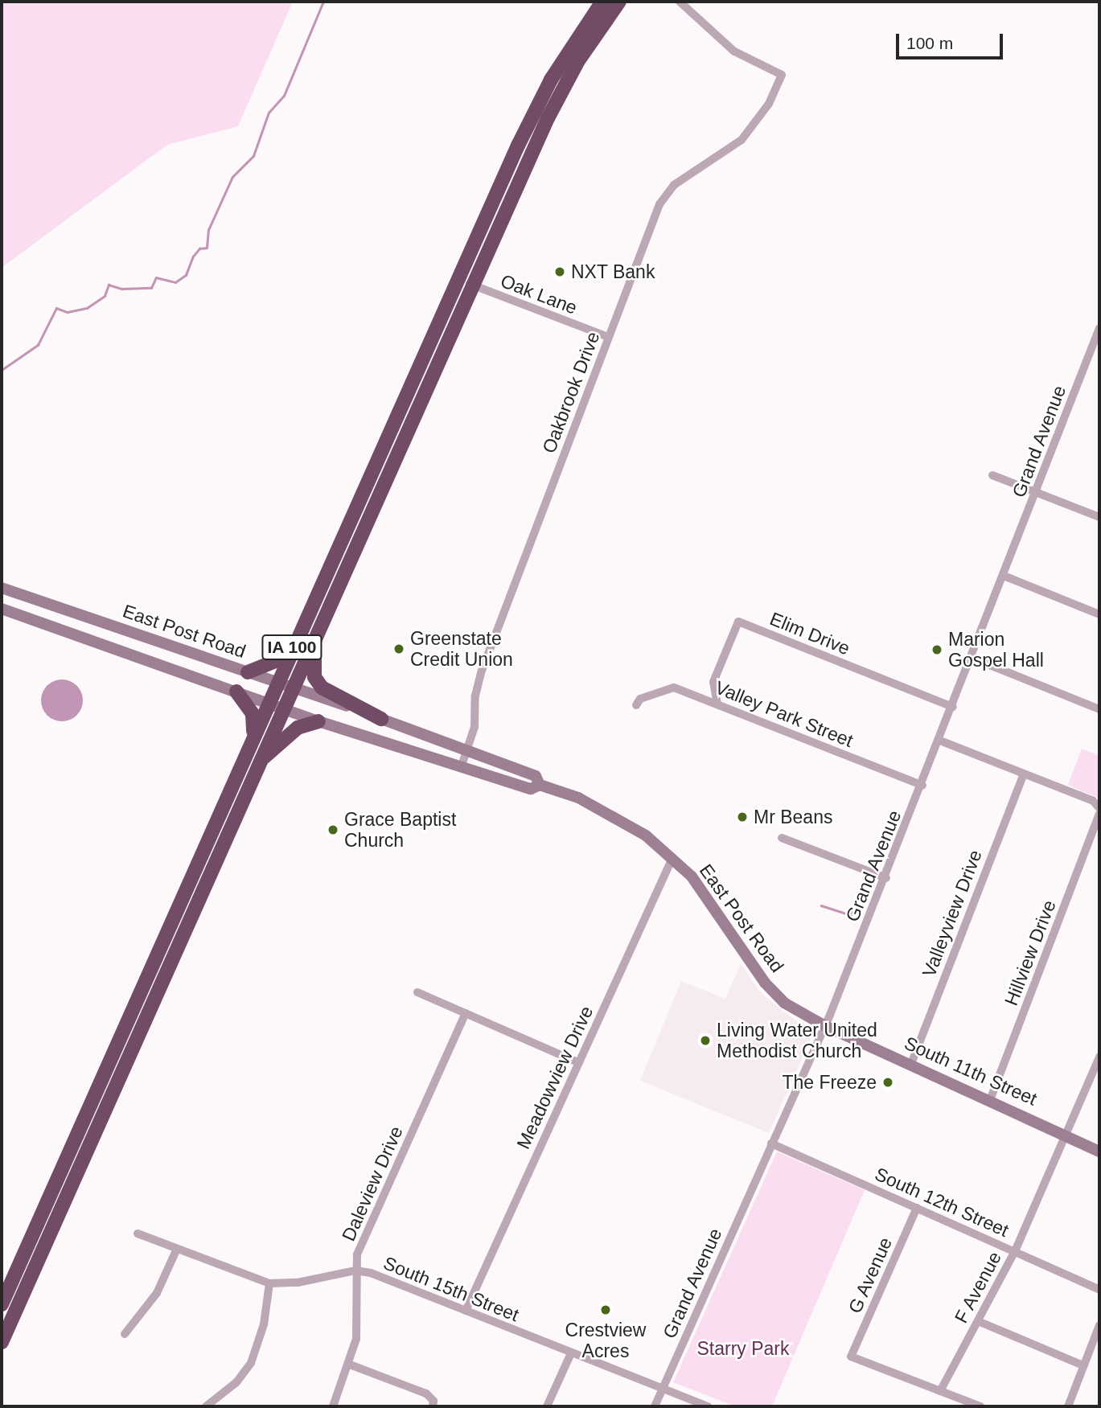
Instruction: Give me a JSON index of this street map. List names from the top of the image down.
{
  "streets": {
    "highway": ["IA 100"],
    "main road": ["East Post Road", "South 11th Street"],
    "street": [
      "Oak Lane",
      "Oakbrook Drive",
      "Grand Avenue",
      "Elim Drive",
      "Valley Park Street",
      "Valleyview Drive",
      "Hillview Drive",
      "Meadowview Drive",
      "Daleview Drive",
      "South 12th Street",
      "G Avenue",
      "F Avenue",
      "South 15th Street"
    ]
  },
  "crossings": [
    ["Oak Lane", "Oakbrook Drive"],
    ["Oak Lane", "IA 100"],
    ["Oakbrook Drive", "East Post Road"],
    ["Grand Avenue", "East Post Road"],
    ["Grand Avenue", "Elim Drive"],
    ["Grand Avenue", "Valley Park Street"],
    ["Grand Avenue", "South 11th Street"],
    ["Grand Avenue", "South 12th Street"],
    ["Grand Avenue", "South 15th Street"],
    ["East Post Road", "IA 100"],
    ["East Post Road", "South 11th Street"],
    ["East Post Road", "Meadowview Drive"],
    ["Elim Drive", "Valley Park Street"],
    ["Valleyview Drive", "South 11th Street"],
    ["Hillview Drive", "South 11th Street"],
    ["South 11th Street", "F Avenue"],
    ["Meadowview Drive", "South 15th Street"],
    ["Daleview Drive", "South 15th Street"],
    ["South 12th Street", "G Avenue"],
    ["South 12th Street", "F Avenue"],
    ["G Avenue", "F Avenue"]
  ],
  "parks": ["Starry Park"],
  "places": [
    "NXT Bank",
    "Greenstate Credit Union",
    "Marion Gospel Hall",
    "Mr Beans",
    "Grace Baptist Church",
    "Living Water United Methodist Church",
    "The Freeze",
    "Crestview Acres"
  ],
  "scale_bar": "100 m"
}
